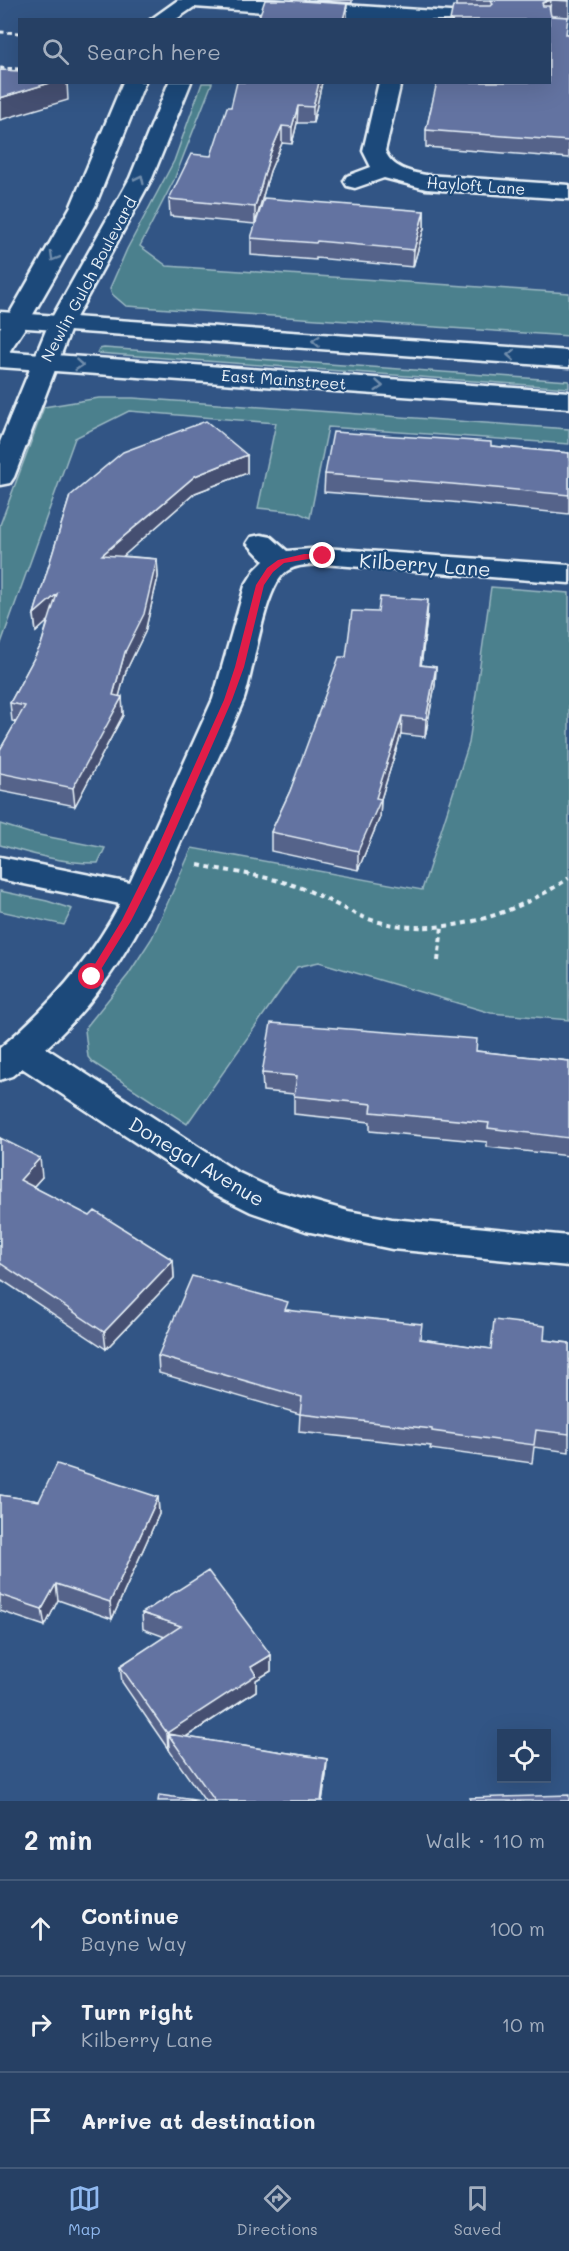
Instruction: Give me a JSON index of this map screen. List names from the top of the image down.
{
  "streets": {
    "street": [
      "Hayloft Lane",
      "Newlin Gulch Boulevard",
      "East Mainstreet",
      "Kilberry Lane",
      "Donegal Avenue"
    ]
  },
  "crossings": [
    ["Newlin Gulch Boulevard", "East Mainstreet"]
  ],
  "page": {
    "search": "Search here",
    "heading": ["2 min", "Walk · 110 m"],
    "list": [
      ["Continue", "Bayne Way", "100 m"],
      ["Turn right", "Kilberry Lane", "10 m"],
      "Arrive at destination"
    ],
    "nav": ["Map", "Directions", "Saved"]
  }
}
